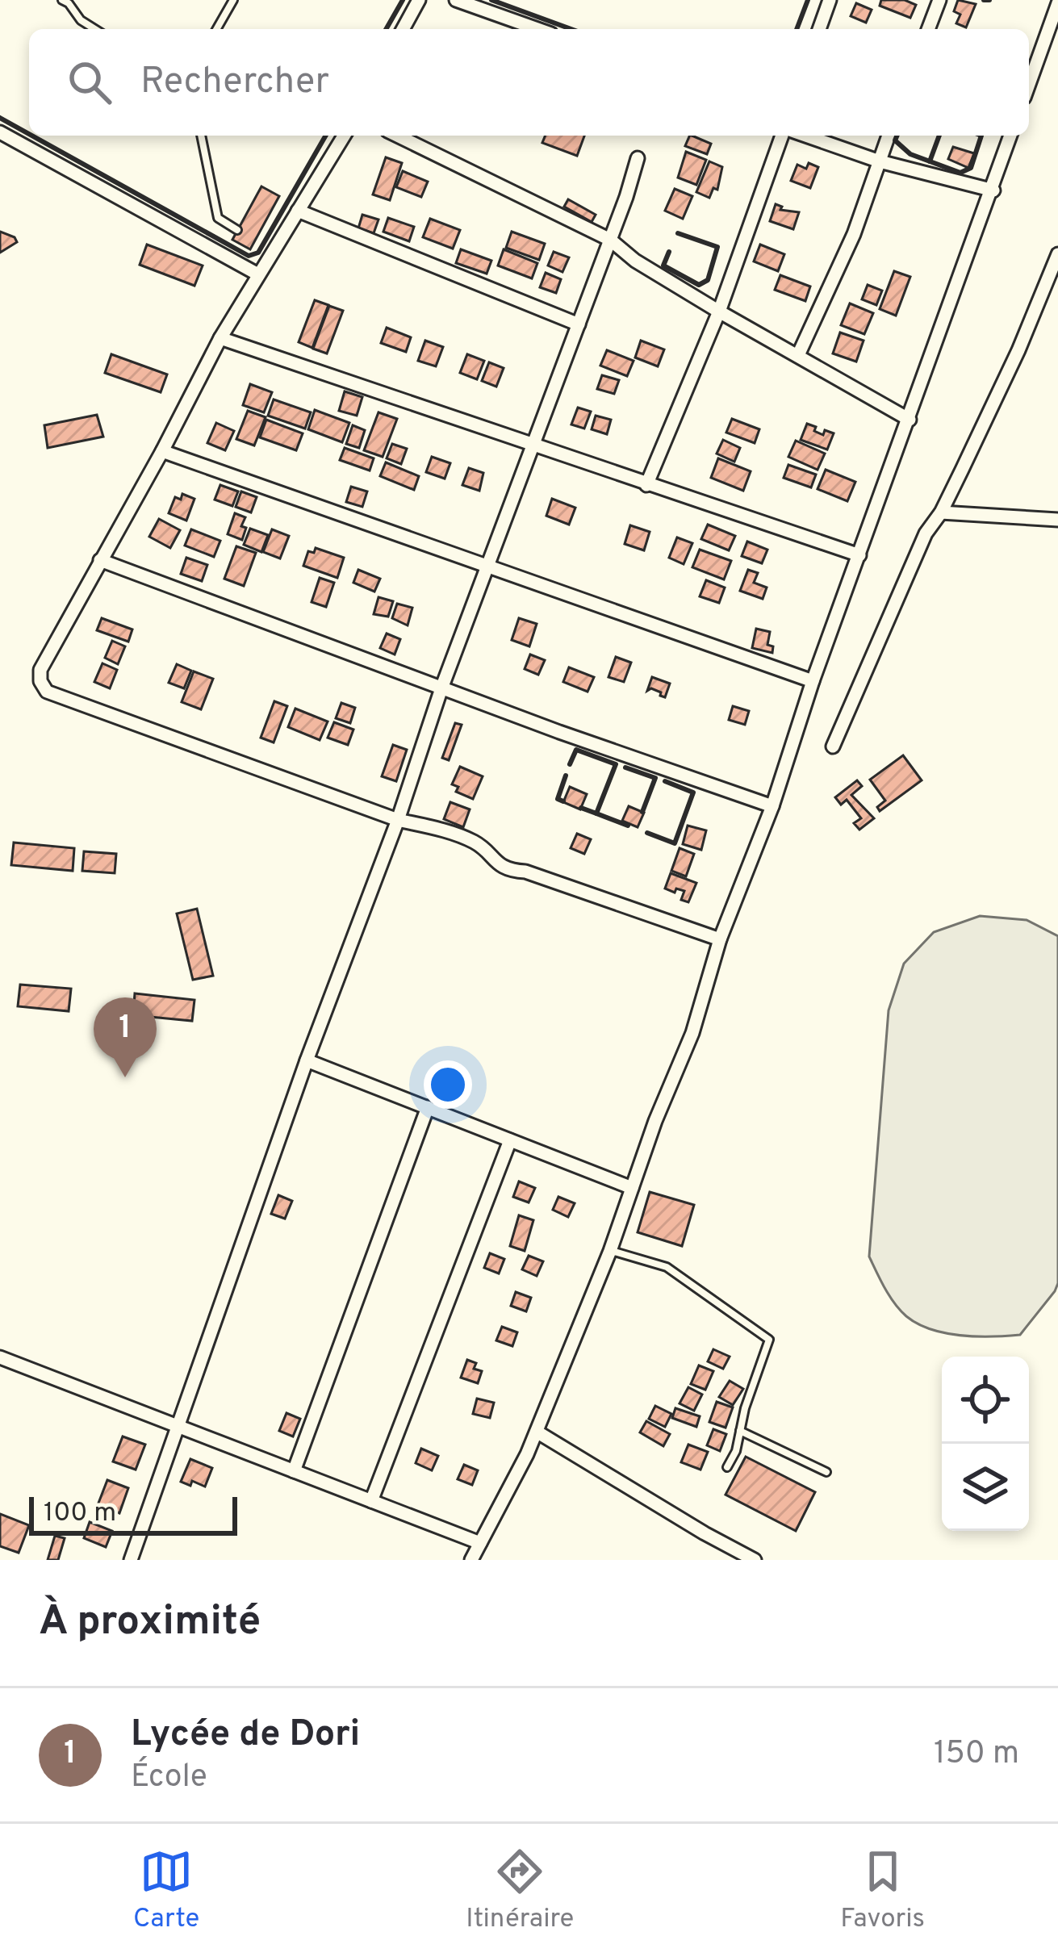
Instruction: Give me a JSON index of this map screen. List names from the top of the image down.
{
  "scale_bar": "100 m",
  "page": {
    "search": "Rechercher",
    "pins": "1",
    "scale": "100 m",
    "heading": "À proximité",
    "list": [
      {
        "mark": "1",
        "name": "Lycée de Dori",
        "note": "École",
        "value": "150 m"
      }
    ],
    "nav": ["Carte", "Itinéraire", "Favoris"]
  }
}
